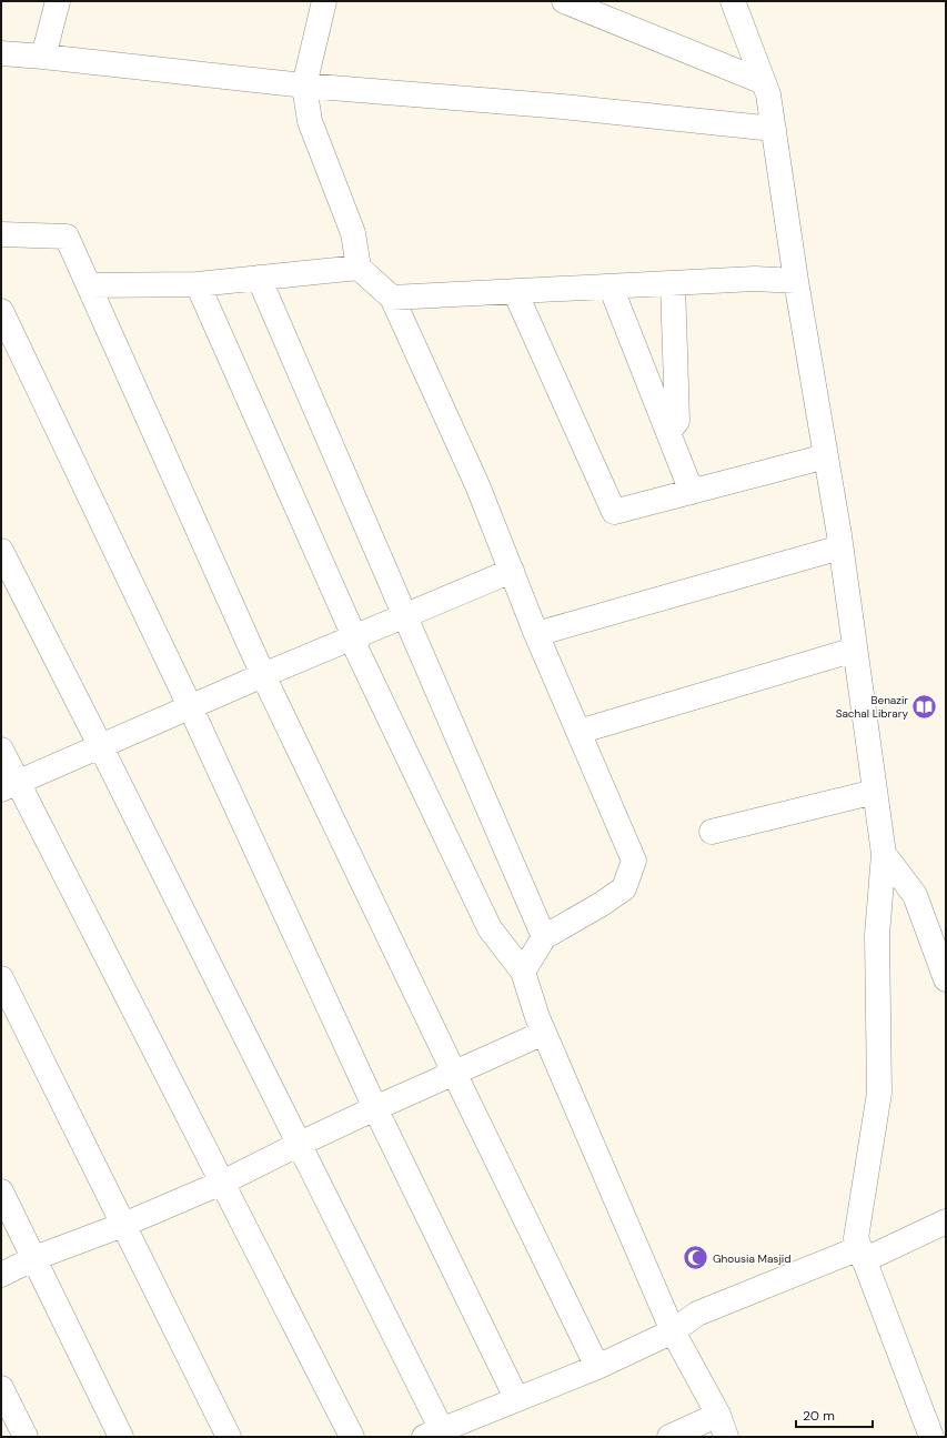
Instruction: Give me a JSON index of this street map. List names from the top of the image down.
{
  "places": {
    "library": ["Benazir Sachal Library"],
    "mosque": ["Ghousia Masjid"]
  },
  "scale_bar": "20 m"
}
